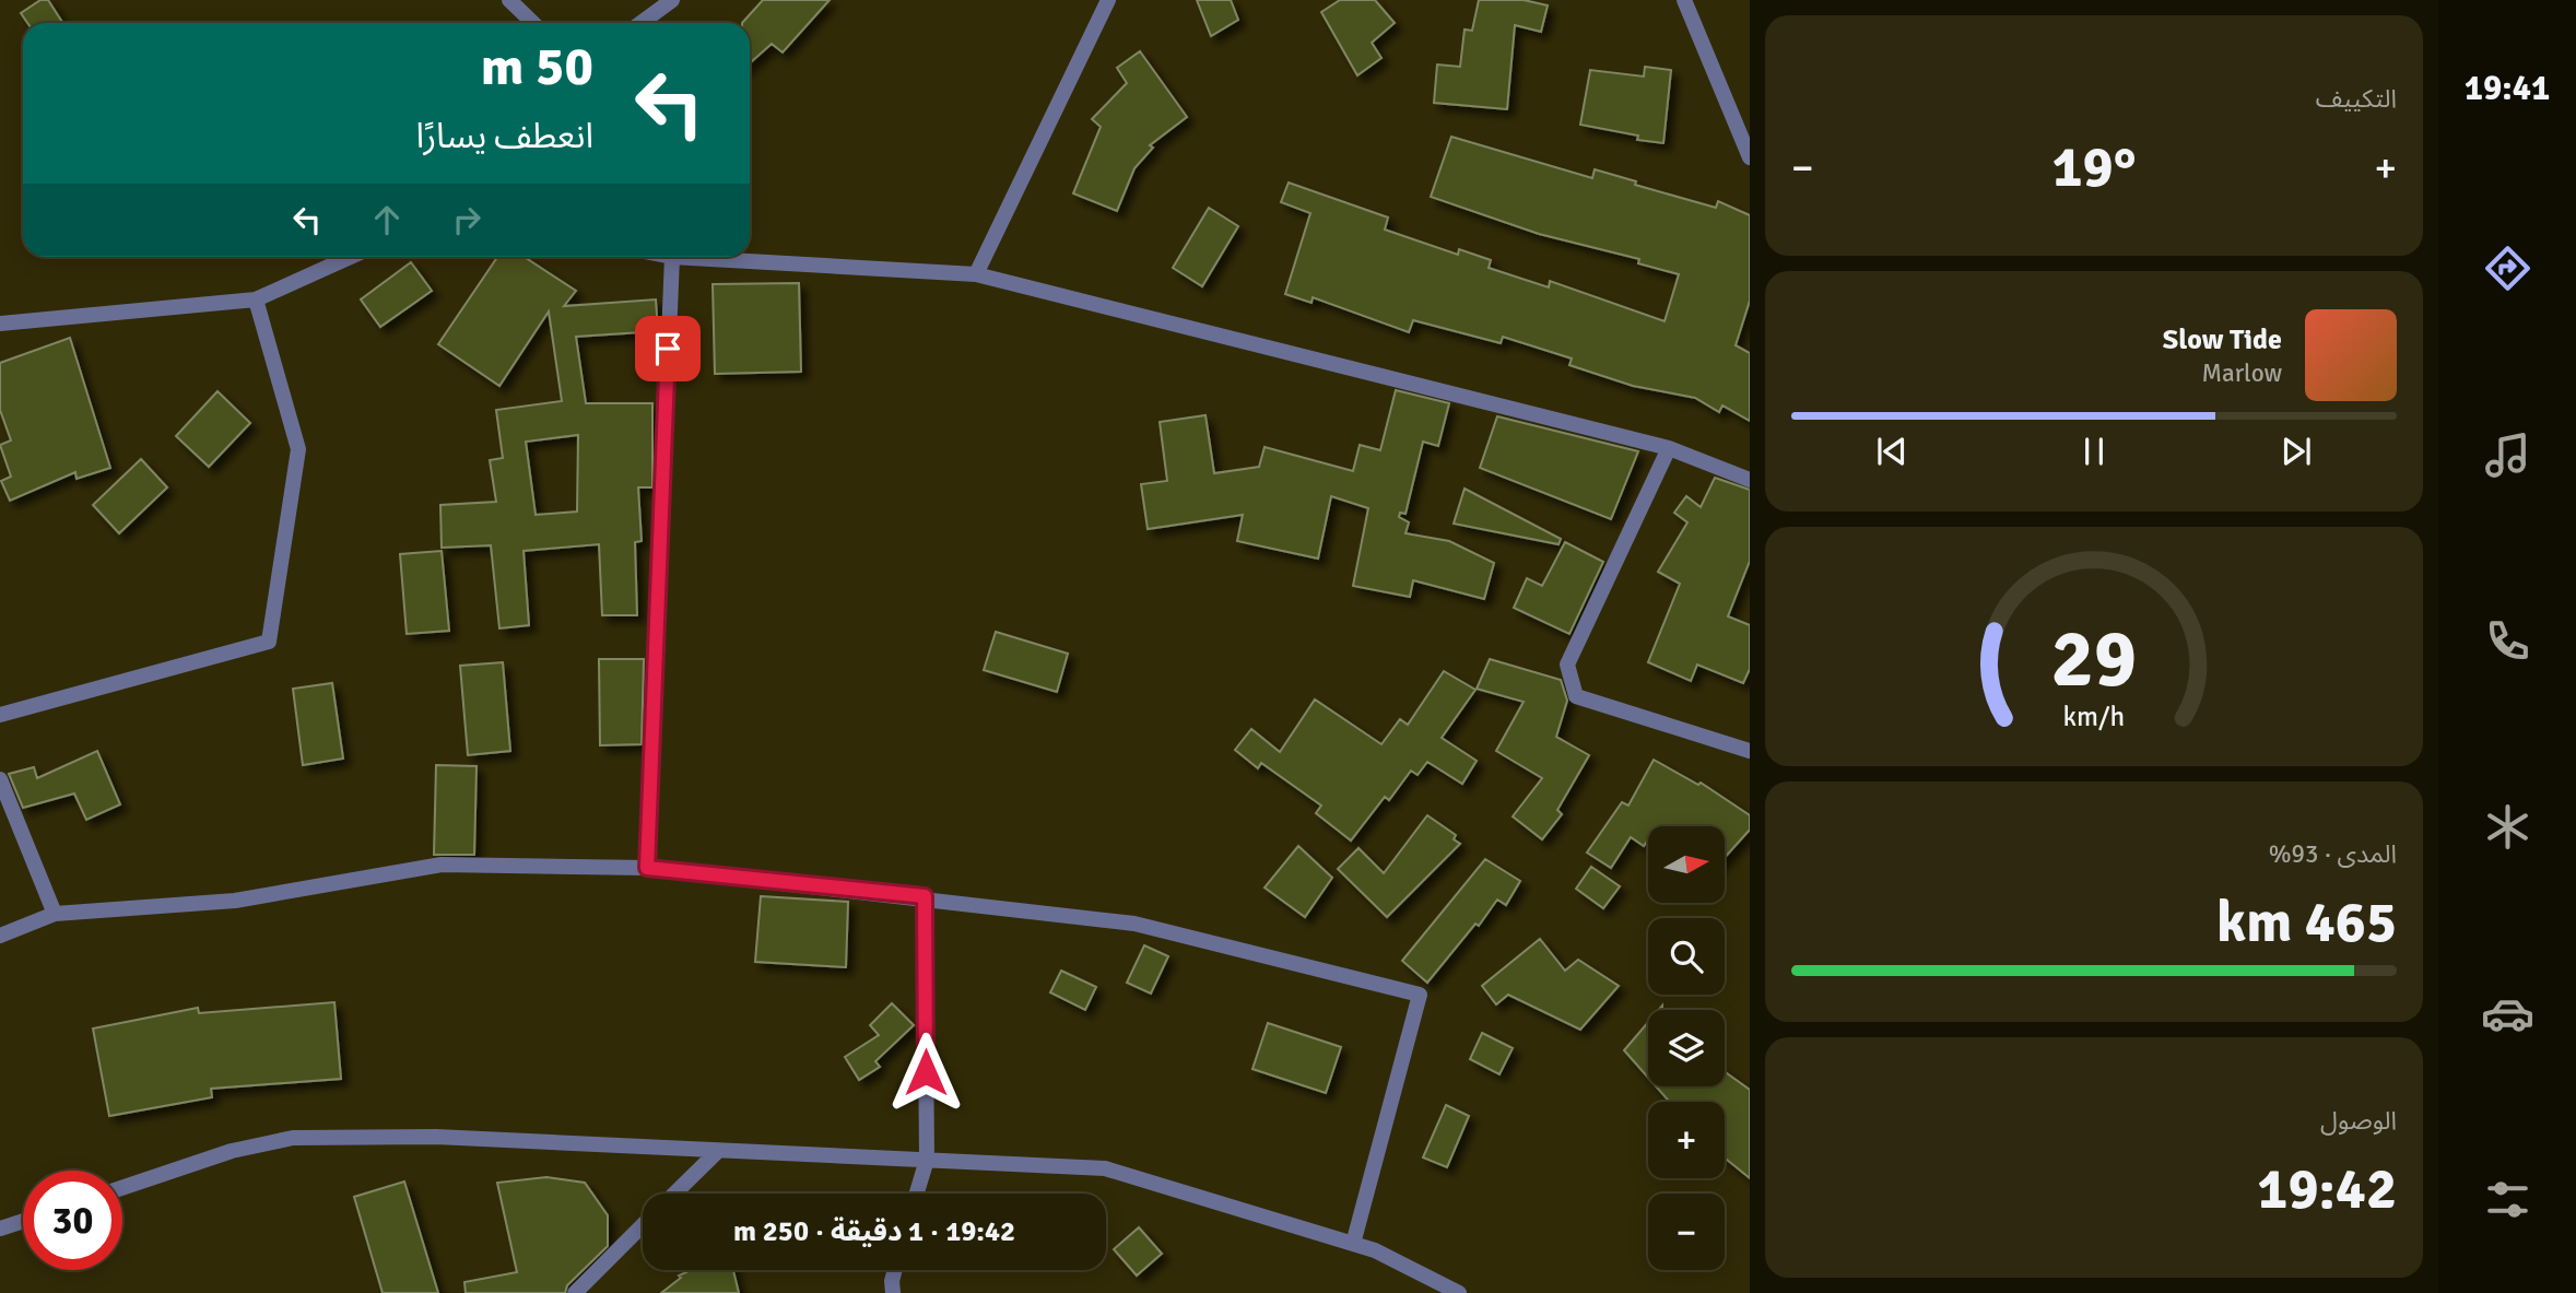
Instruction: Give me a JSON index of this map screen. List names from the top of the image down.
{
  "north": "right",
  "page": {
    "tabs": "19:41",
    "tile": [
      "التكييف",
      ["المدى · 93%", "465 km"],
      ["الوصول", "19:42"]
    ],
    "turn": ["50 m", "انعطف يسارًا"],
    "heat": ["−", "19°", "+"],
    "song": ["Slow Tide", "Marlow"],
    "map_buttons": ["+", "−"],
    "limit": "30",
    "trip": "19:42 · 1 دقيقة · 250 m",
    "gauge": ["29", "km/h"]
  }
}
